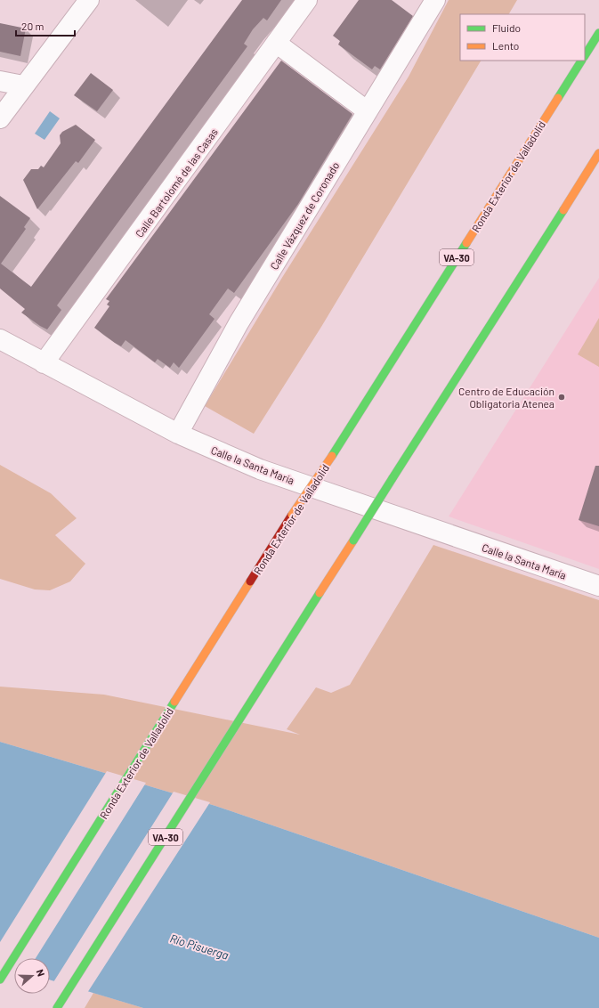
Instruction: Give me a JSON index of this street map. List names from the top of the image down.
{
  "streets": {
    "highway": ["Ronda Exterior de Valladolid", "VA-30"],
    "street": ["Calle Bartolomé de las Casas", "Calle Vázquez de Coronado", "Calle la Santa María"]
  },
  "crossings": [
    ["Calle Bartolomé de las Casas", "Calle la Santa María"],
    ["Calle Vázquez de Coronado", "Calle la Santa María"]
  ],
  "water": ["Río Pisuerga"],
  "places": ["Centro de Educación Obligatoria Atenea"],
  "legend": ["Fluido", "Lento"],
  "scale_bar": "20 m",
  "north": "right"
}
